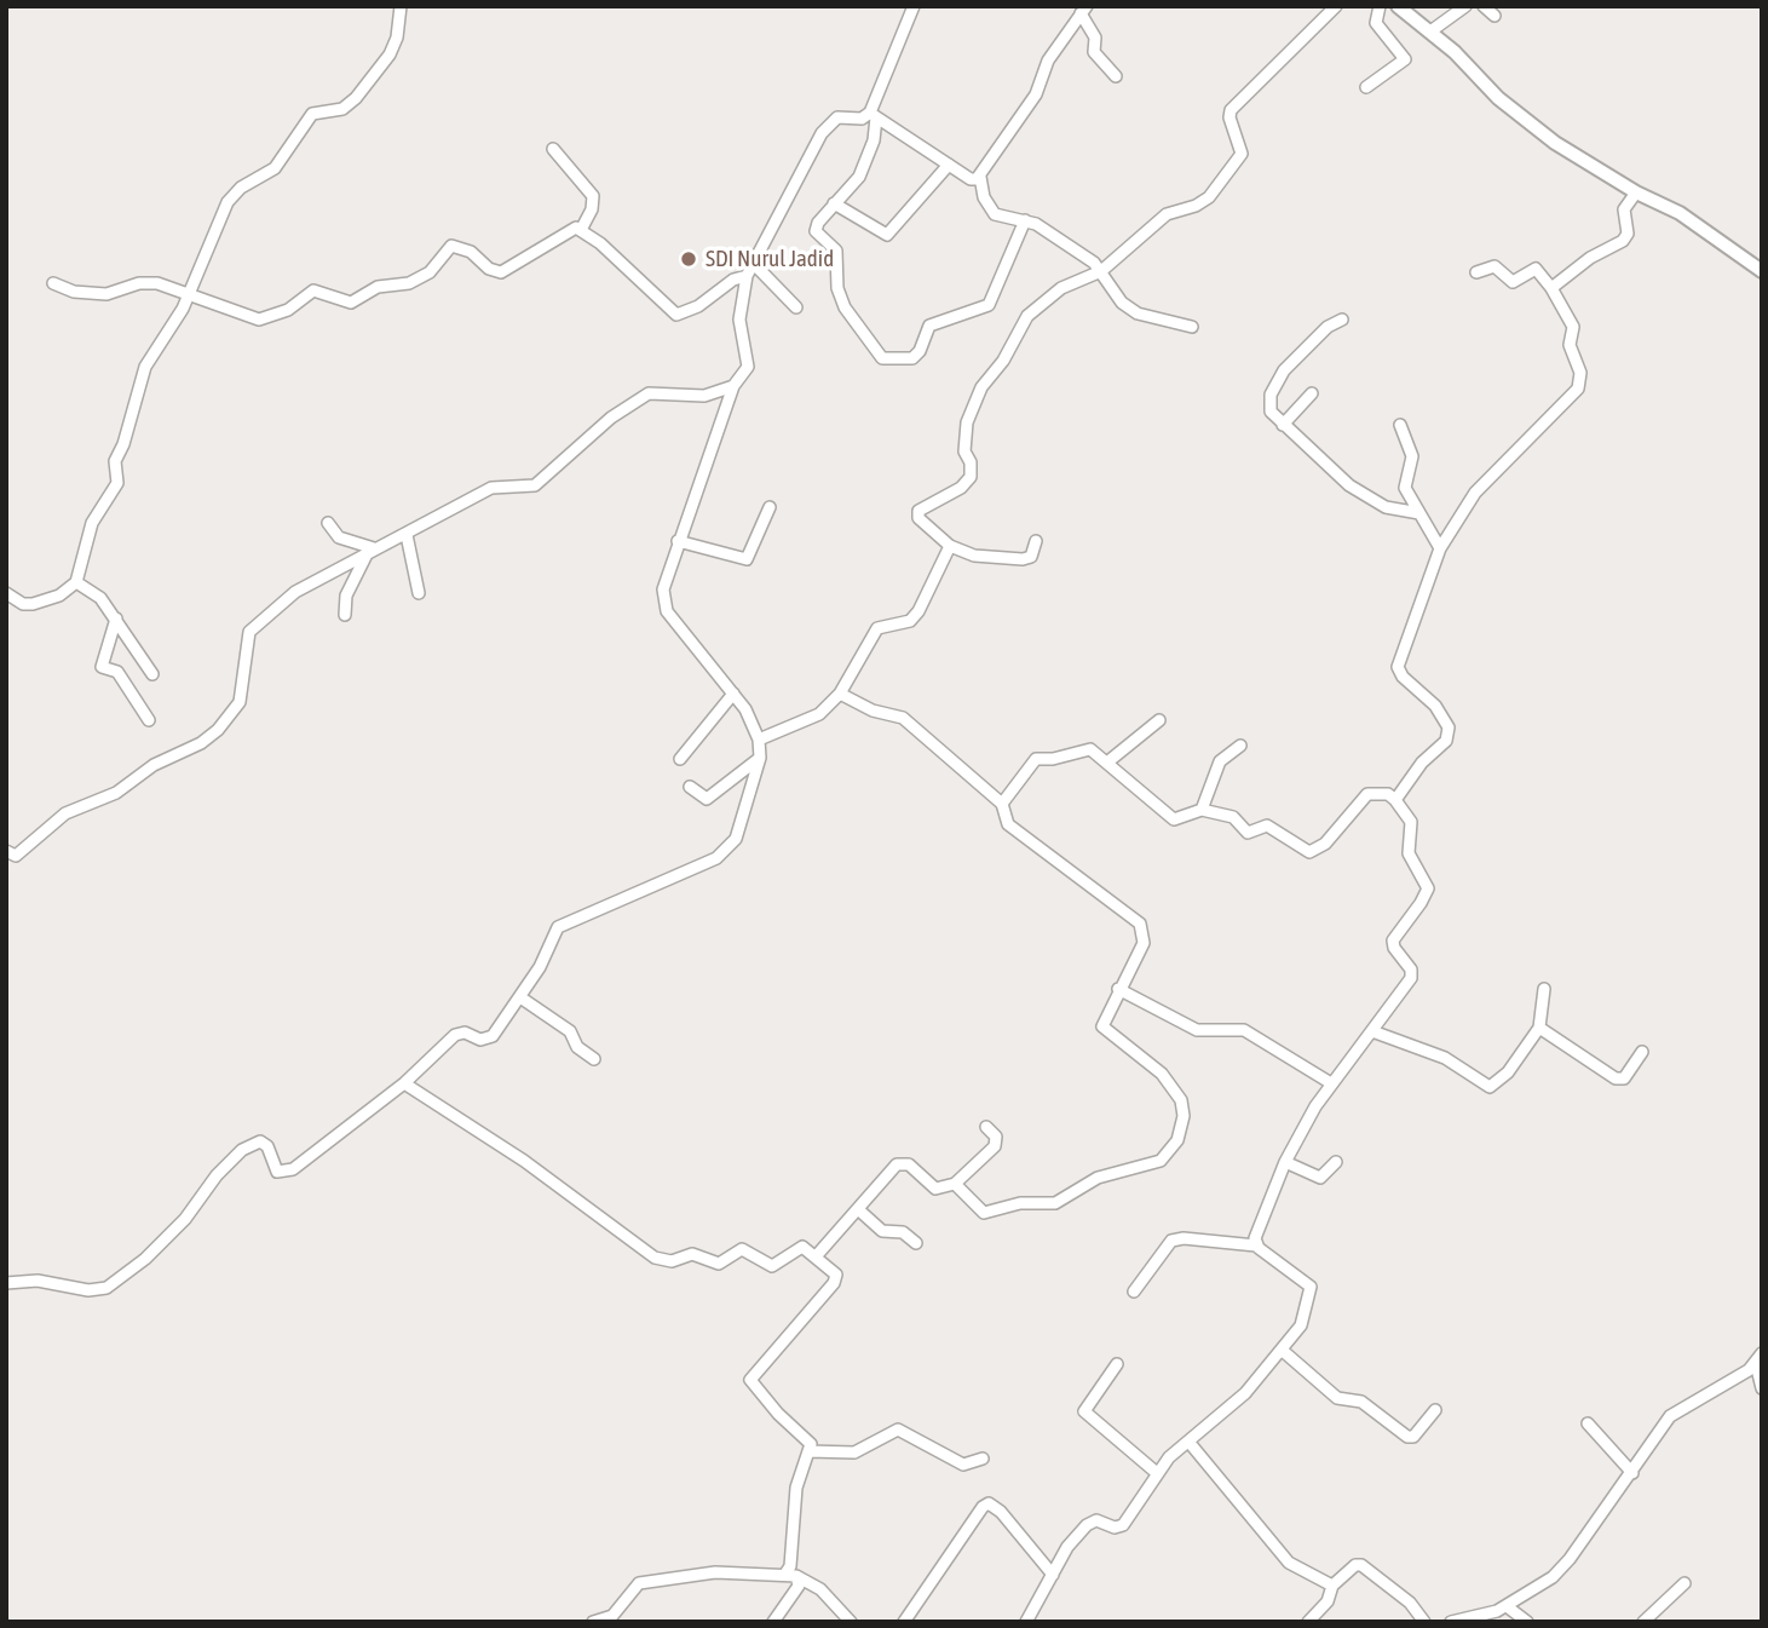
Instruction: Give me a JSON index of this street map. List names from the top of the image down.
{
  "places": ["SDI Nurul Jadid"]
}
